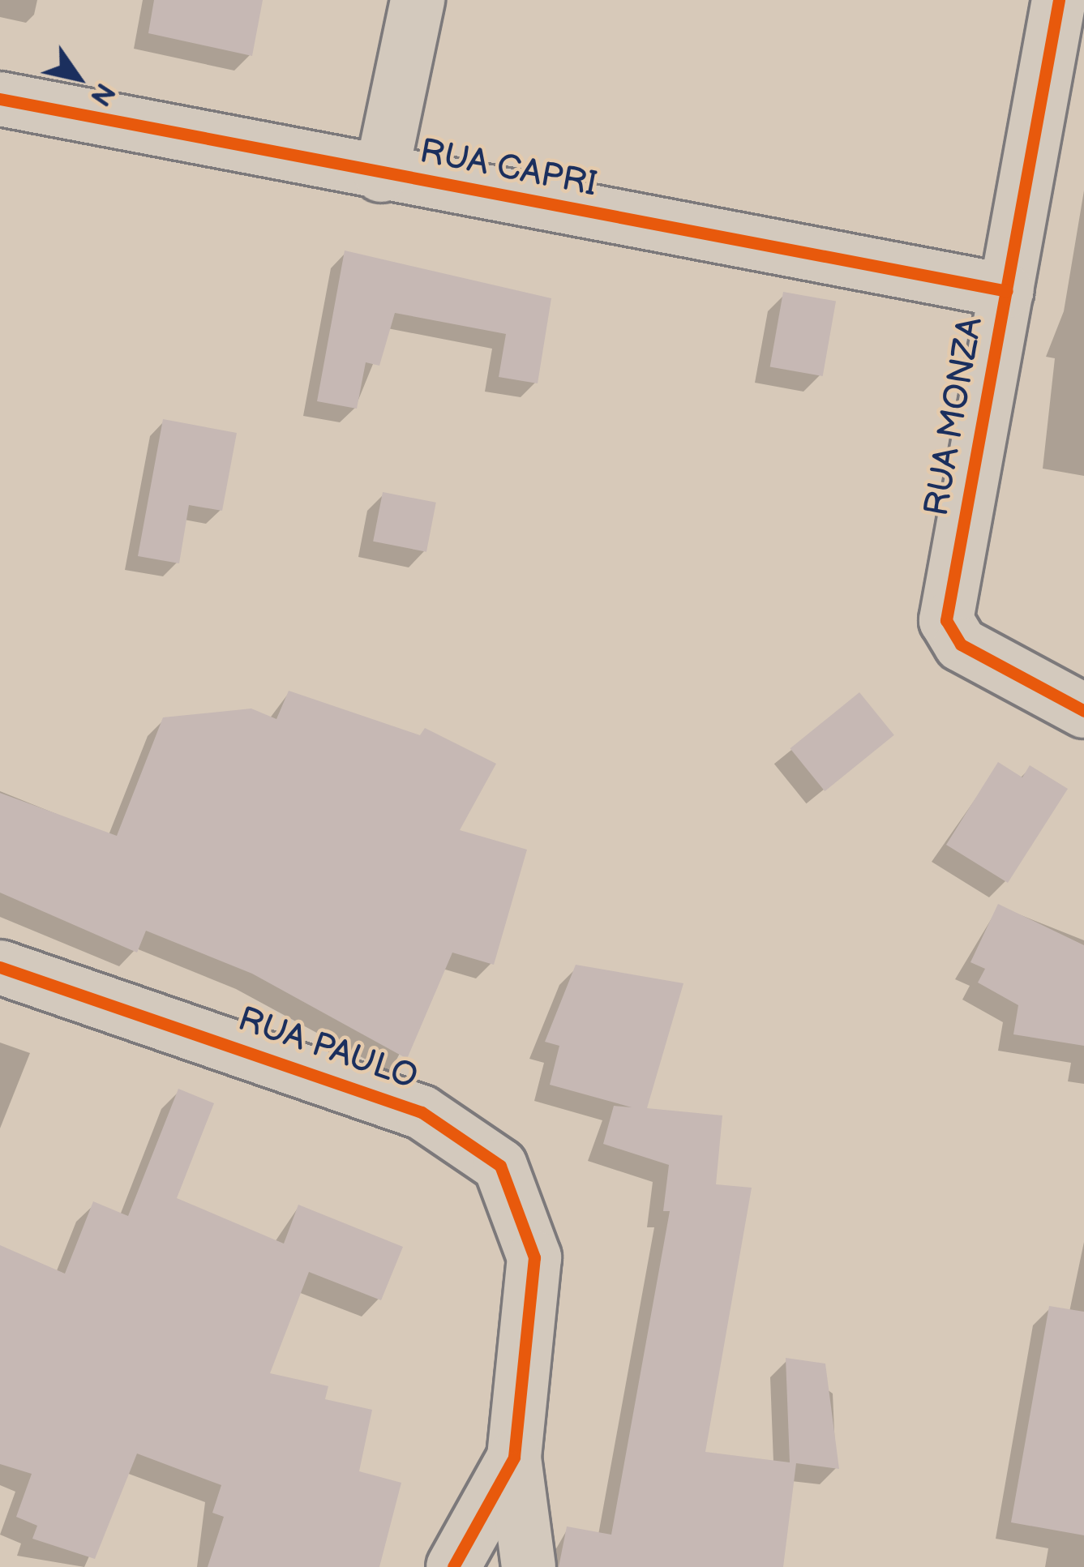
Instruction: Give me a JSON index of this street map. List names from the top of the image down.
{
  "streets": {
    "street": ["RUA CAPRI", "RUA MONZA", "RUA PAULO"]
  },
  "crossings": [
    ["RUA CAPRI", "RUA MONZA"]
  ],
  "north": "bottom right"
}
